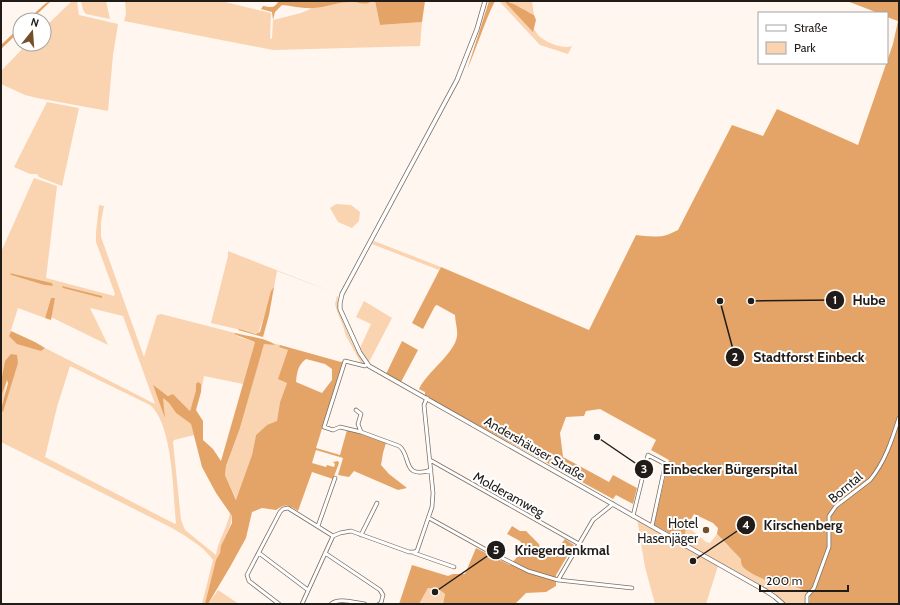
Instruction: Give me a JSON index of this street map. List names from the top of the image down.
{
  "streets": {
    "street": ["Andershäuser Straße", "Borntal", "Molderamweg"]
  },
  "places": [
    "Stadtforst Einbeck",
    "Hube",
    "Einbecker Bürgerspital",
    "Hotel Hasenjäger",
    "Kirschenberg",
    "Kriegerdenkmal"
  ],
  "legend": ["Straße", "Park"],
  "scale_bar": "200 m",
  "north": "top"
}
